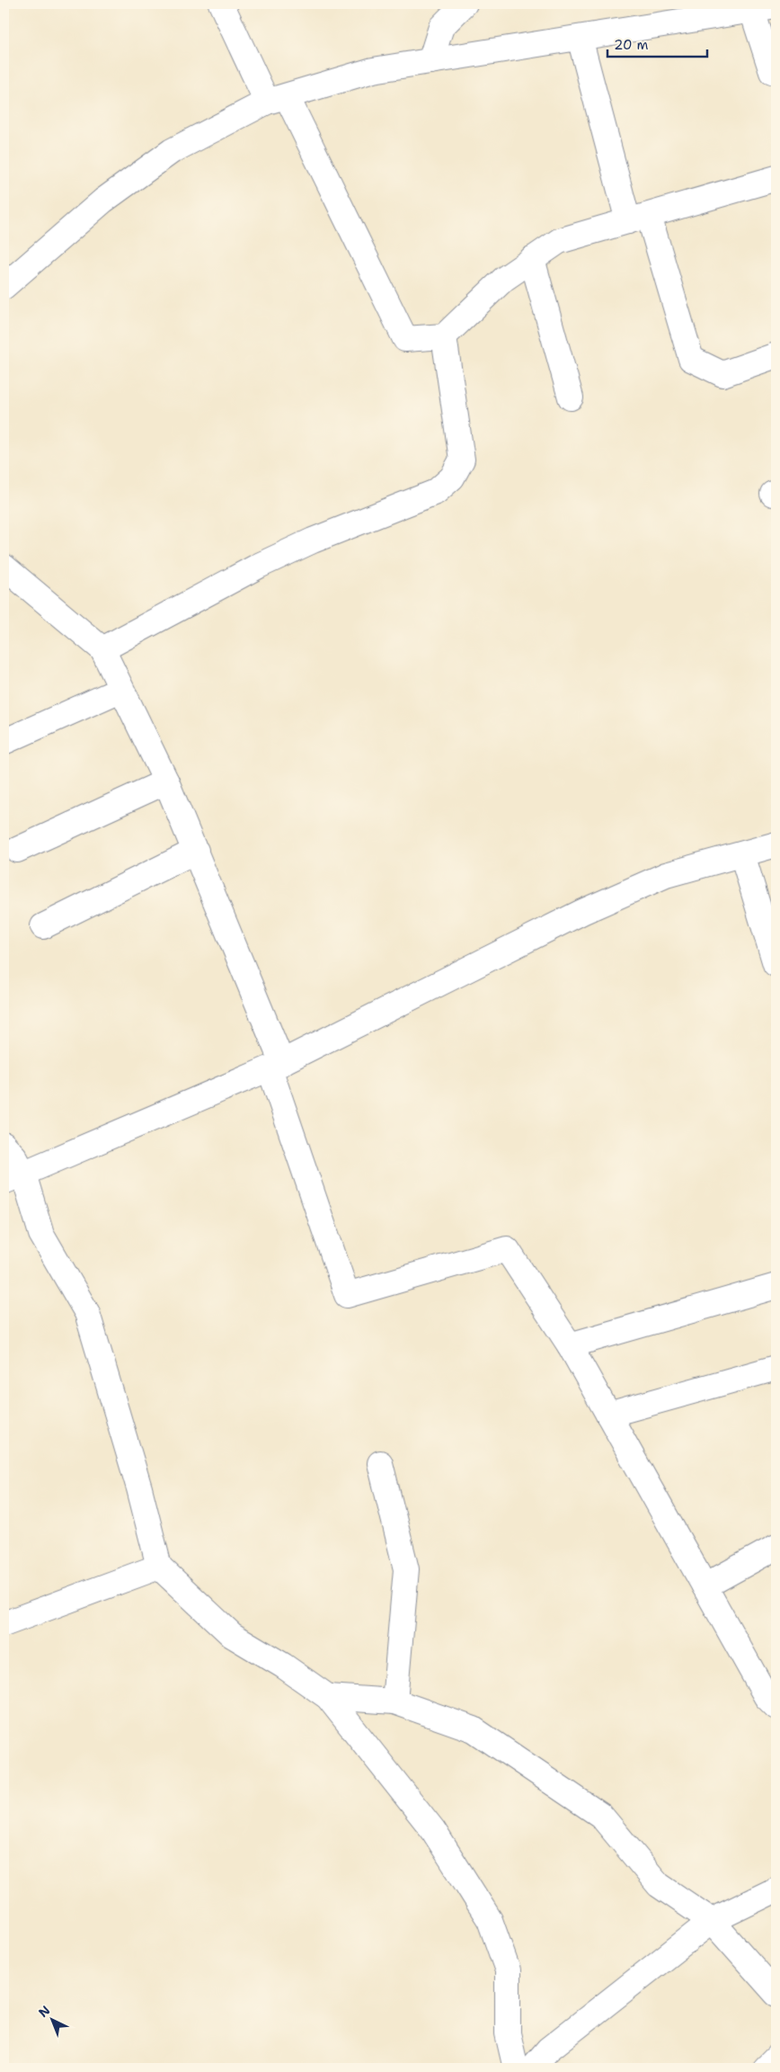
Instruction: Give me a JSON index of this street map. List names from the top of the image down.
{
  "scale_bar": "20 m",
  "north": "top left"
}
